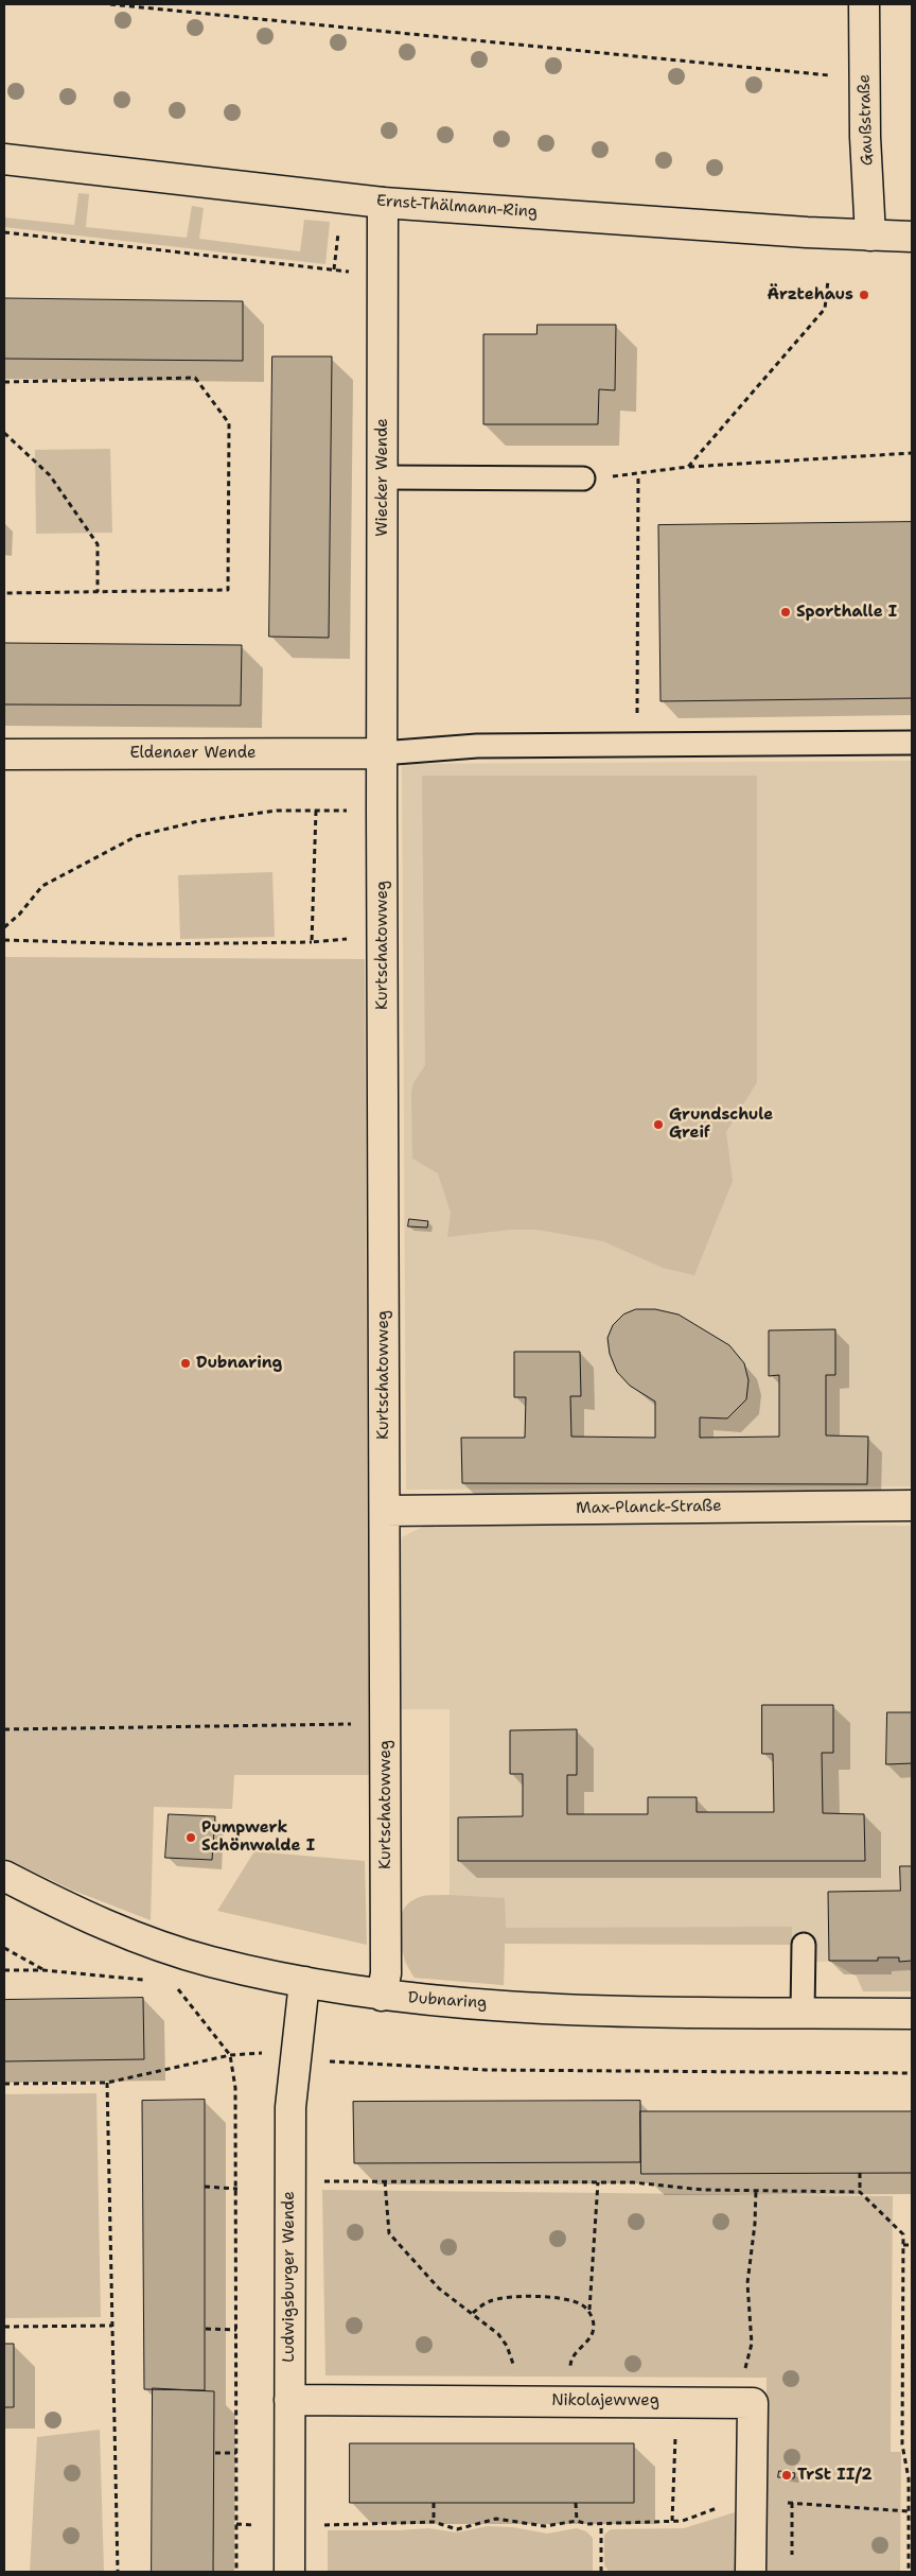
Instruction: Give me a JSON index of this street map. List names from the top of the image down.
{
  "streets": {
    "street": [
      "Gaußstraße",
      "Ernst-Thälmann-Ring",
      "Wiecker Wende",
      "Eldenaer Wende",
      "Kurtschatowweg",
      "Max-Planck-Straße",
      "Dubnaring",
      "Ludwigsburger Wende",
      "Nikolajewweg"
    ]
  },
  "crossings": [
    ["Gaußstraße", "Ernst-Thälmann-Ring"],
    ["Ernst-Thälmann-Ring", "Wiecker Wende"],
    ["Wiecker Wende", "Eldenaer Wende"],
    ["Wiecker Wende", "Kurtschatowweg"],
    ["Eldenaer Wende", "Kurtschatowweg"],
    ["Kurtschatowweg", "Max-Planck-Straße"],
    ["Kurtschatowweg", "Dubnaring"],
    ["Dubnaring", "Ludwigsburger Wende"],
    ["Ludwigsburger Wende", "Nikolajewweg"]
  ],
  "places": [
    "Ärztehaus",
    "Sporthalle I",
    "Grundschule Greif",
    "Dubnaring",
    "Pumpwerk Schönwalde I",
    "TrSt II/2"
  ]
}
